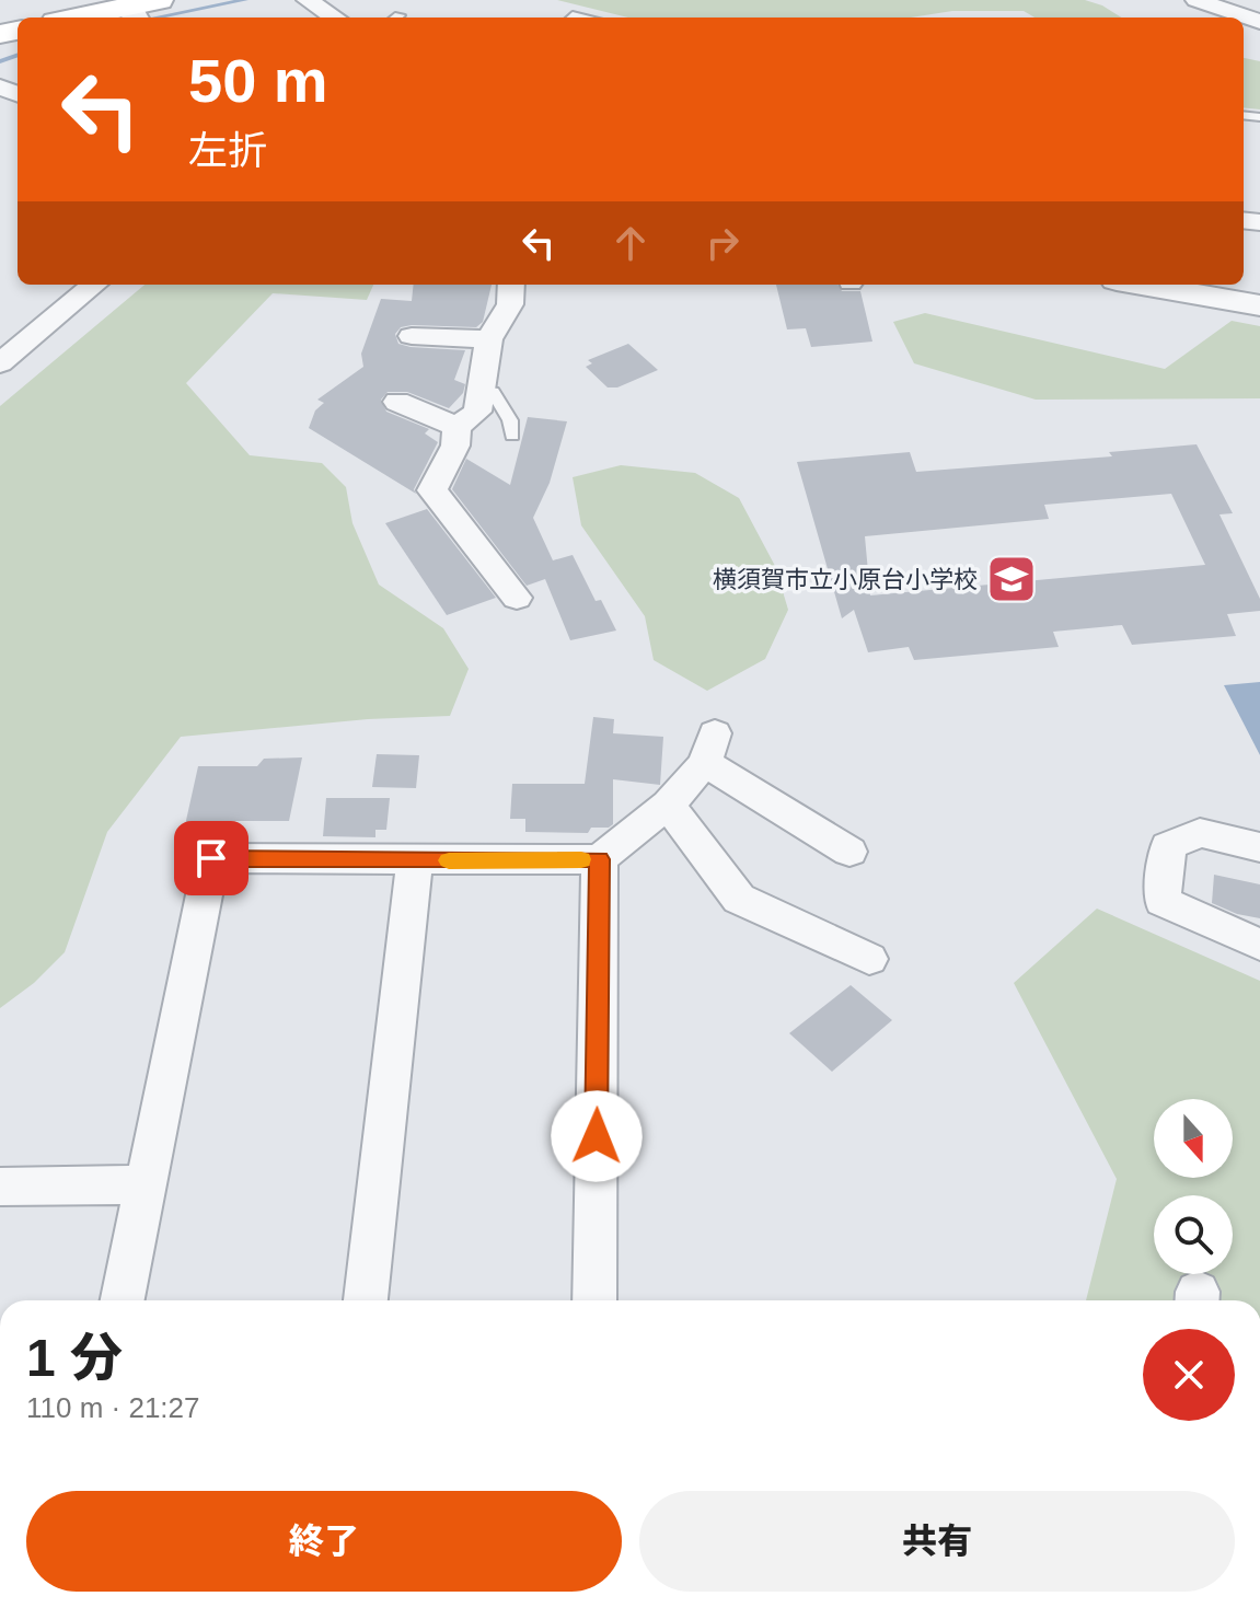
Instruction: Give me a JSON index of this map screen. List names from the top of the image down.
{
  "places": {
    "school or university": ["横須賀市立小原台小学校"]
  },
  "north": "bottom",
  "page": {
    "turn": ["50 m", "左折"],
    "heading": ["1 分", "110 m · 21:27"],
    "buttons": ["終了", "共有"]
  }
}
